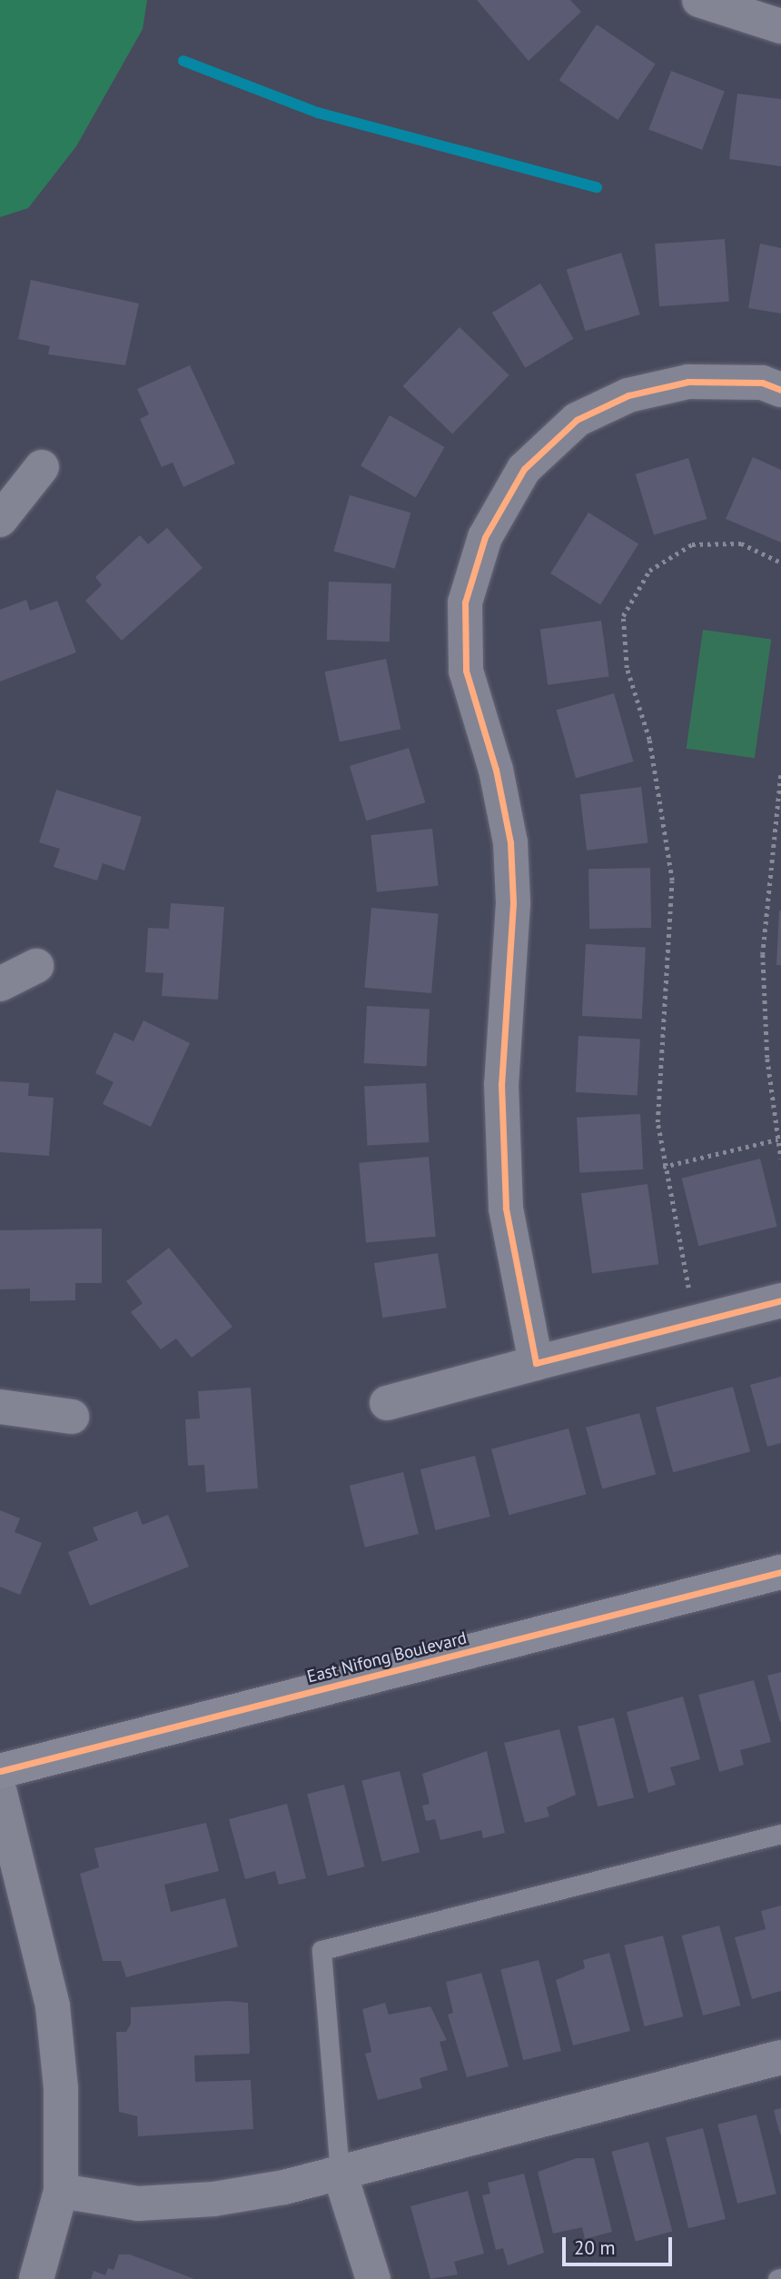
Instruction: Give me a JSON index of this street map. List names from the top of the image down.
{
  "streets": {
    "street": ["East Nifong Boulevard"]
  },
  "scale_bar": "20 m"
}
